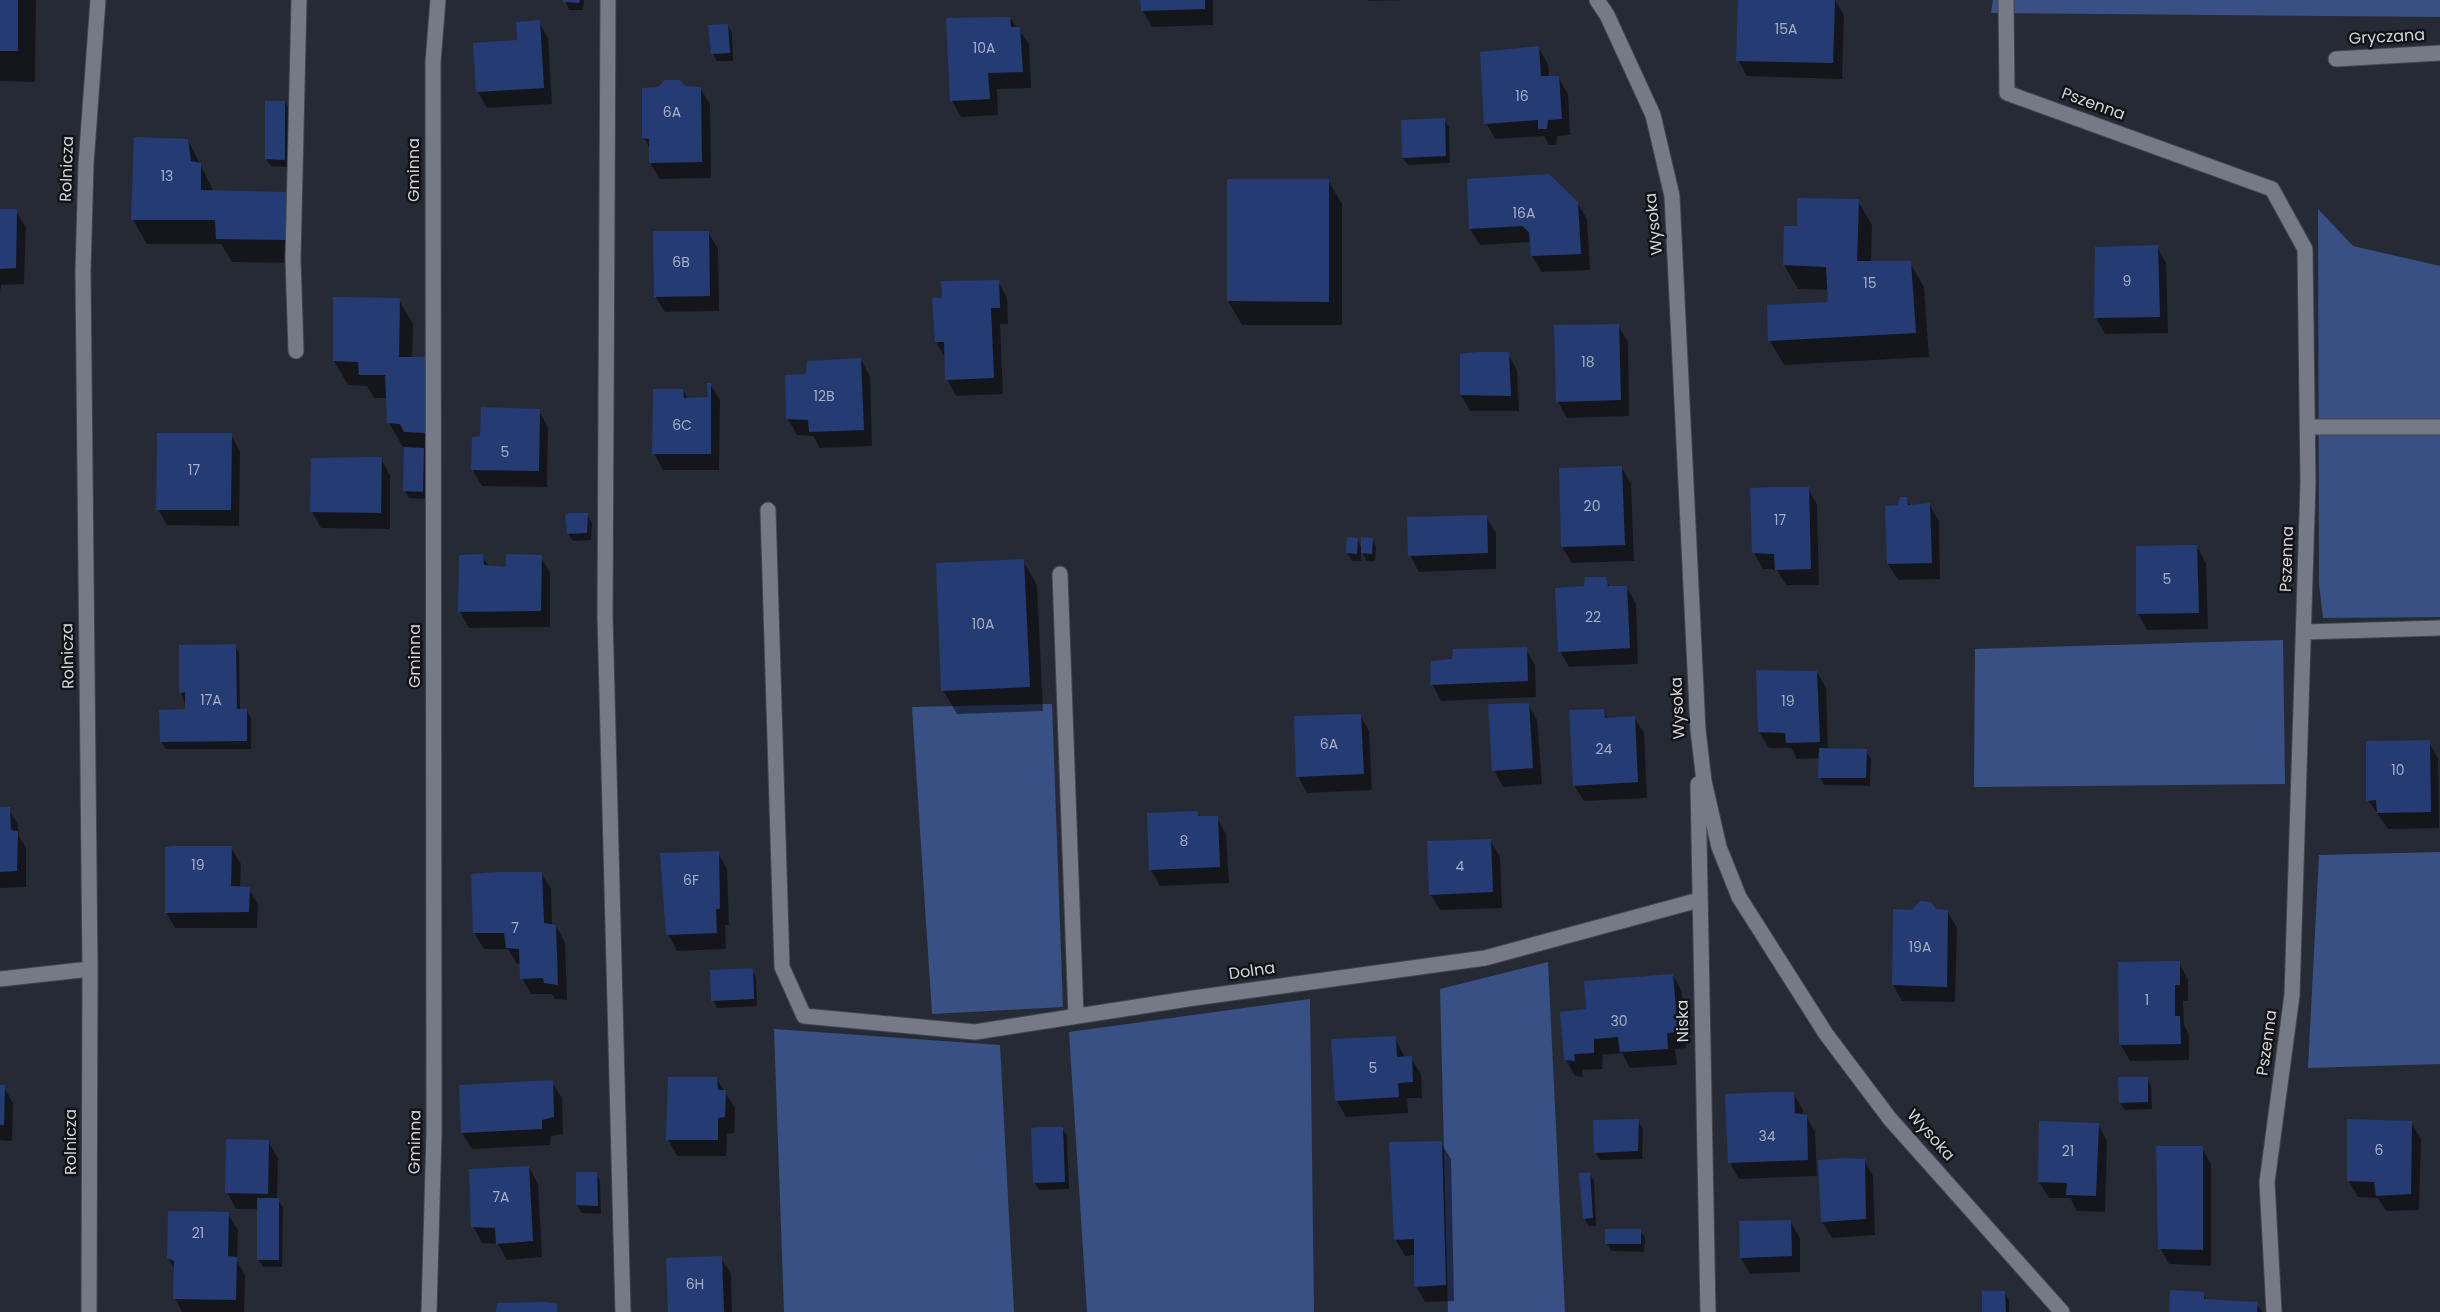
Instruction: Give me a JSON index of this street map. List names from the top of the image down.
{
  "streets": {
    "street": [
      "Gryczana",
      "Pszenna",
      "Rolnicza",
      "Gminna",
      "Wysoka",
      "Dolna",
      "Niska"
    ]
  },
  "crossings": [
    ["Wysoka", "Niska"],
    ["Dolna", "Niska"]
  ],
  "house_numbers": [
    "15A",
    "10A",
    "16",
    "6A",
    "13",
    "16A",
    "6B",
    "9",
    "15",
    "18",
    "12B",
    "6C",
    "5",
    "17",
    "20",
    "17",
    "5",
    "22",
    "10A",
    "17A",
    "19",
    "6A",
    "24",
    "10",
    "8",
    "19",
    "4",
    "6F",
    "7",
    "19A",
    "1",
    "30",
    "5",
    "34",
    "6",
    "21",
    "7A",
    "21",
    "6H"
  ]
}
